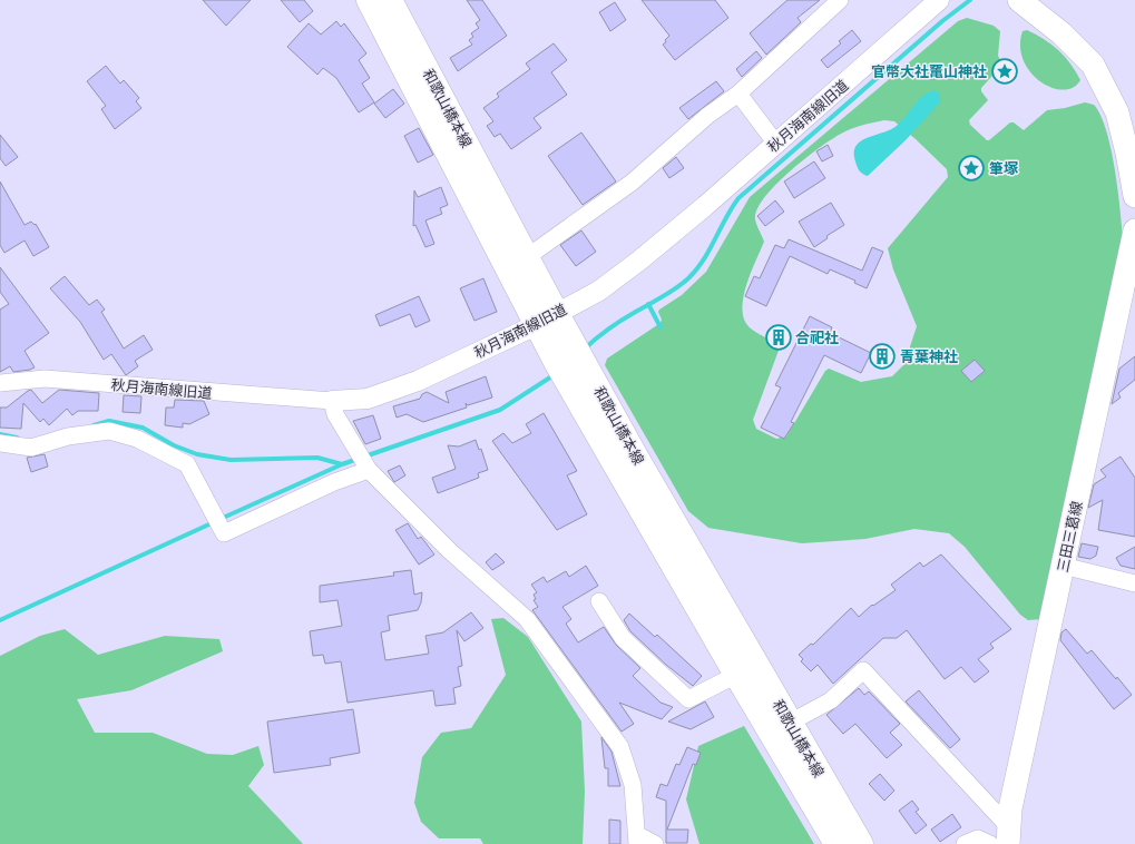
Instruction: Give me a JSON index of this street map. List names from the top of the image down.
{
  "streets": {
    "main road": ["和歌山橋本線", "三田三葛線"],
    "street": ["秋月海南線旧道"]
  },
  "crossings": [
    ["和歌山橋本線", "秋月海南線旧道"]
  ],
  "places": {
    "place": ["官幣大社竃山神社", "筆塚"],
    "building": ["合祀社", "青葉神社"]
  }
}
